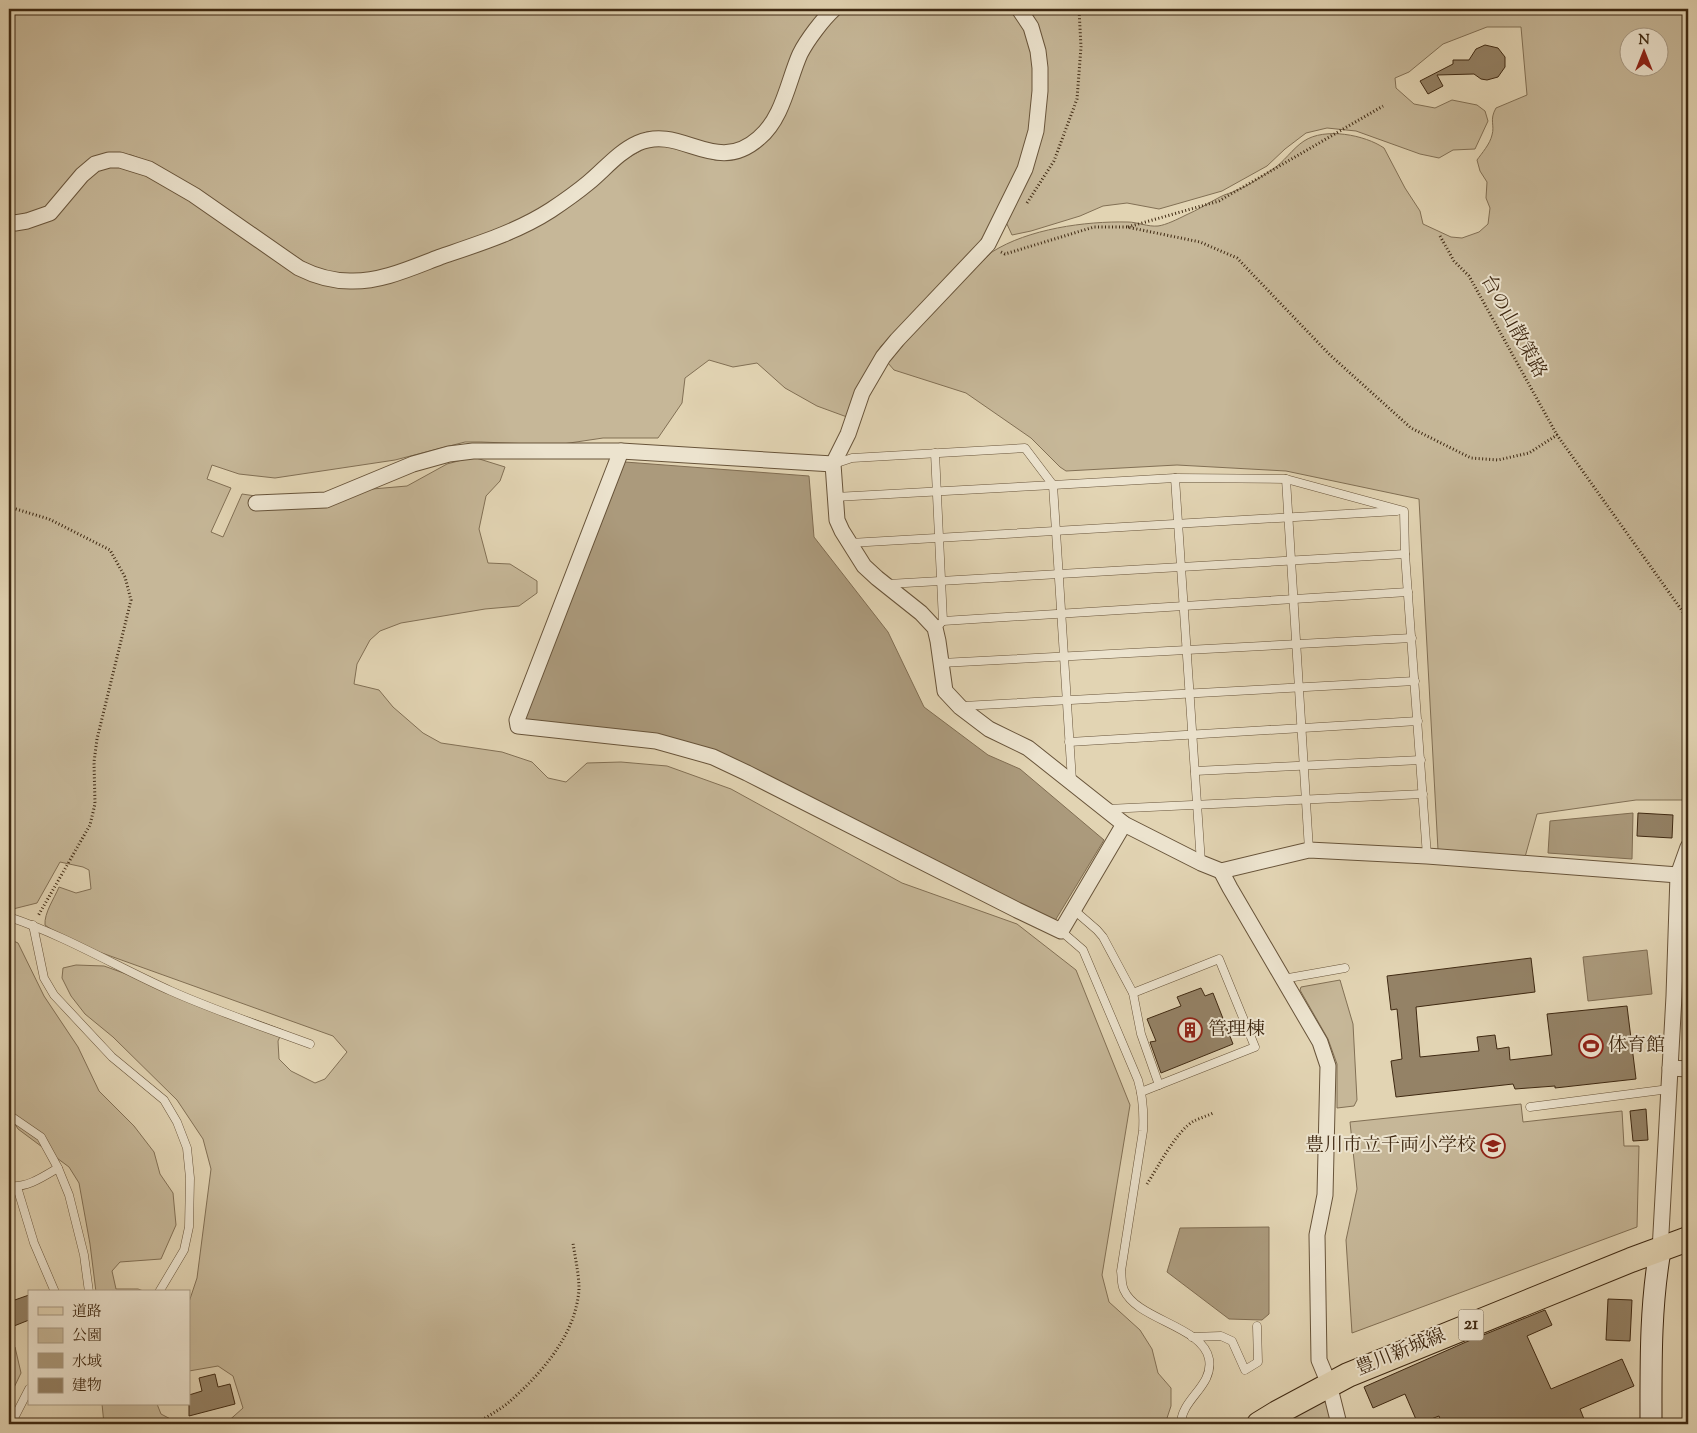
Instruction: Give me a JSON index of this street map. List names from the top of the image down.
{
  "streets": {
    "main road": ["21", "豊川新城線"],
    "path": ["台の山散策路"]
  },
  "places": {
    "building": ["管理棟"],
    "sports": ["体育館"],
    "school or university": ["豊川市立千両小学校"]
  },
  "legend": [
    "道路",
    "公園",
    "水域",
    "建物"
  ],
  "north": "top"
}
